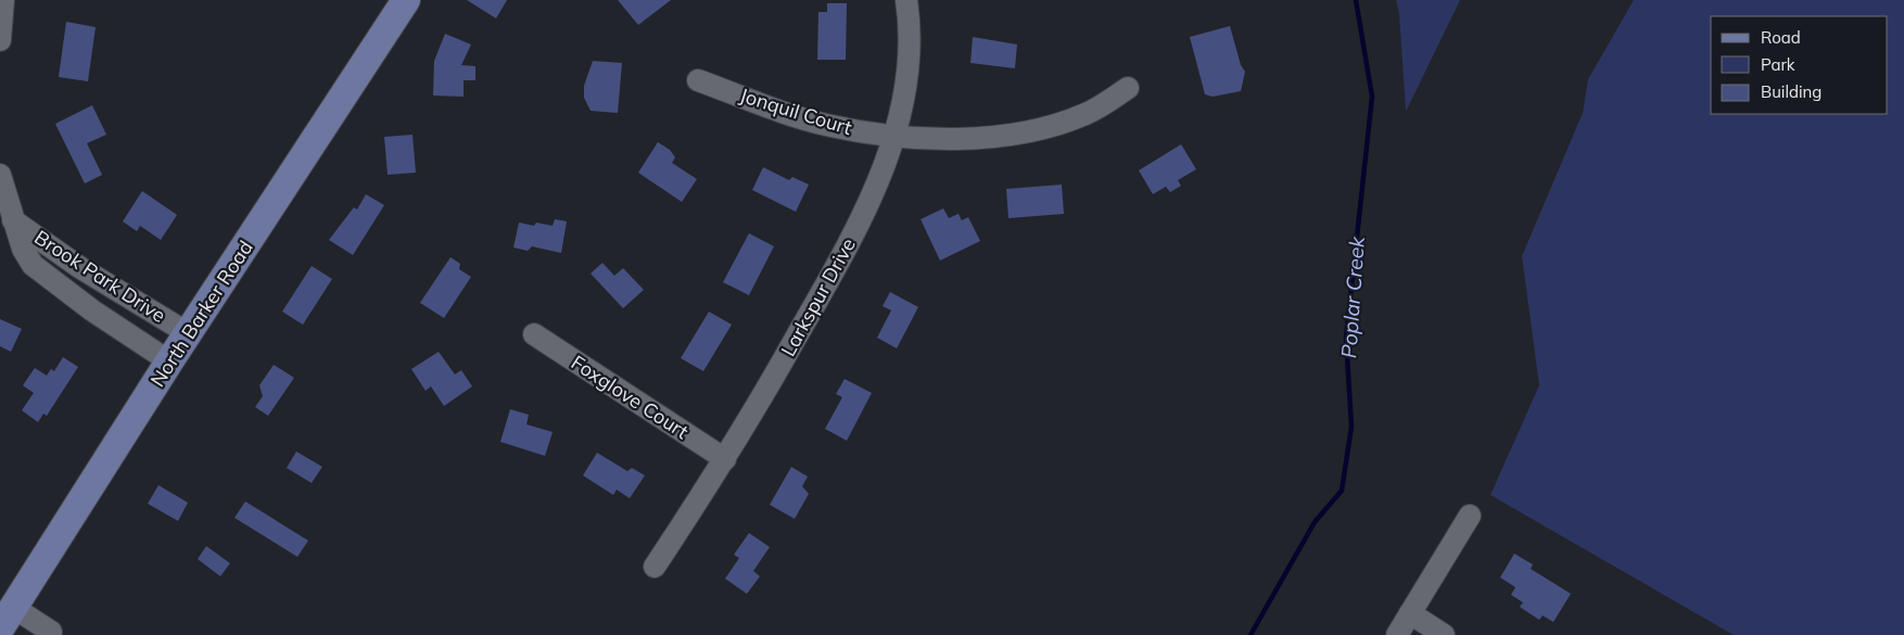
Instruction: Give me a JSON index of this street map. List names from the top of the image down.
{
  "streets": {
    "main road": ["North Barker Road"],
    "street": [
      "Jonquil Court",
      "Brook Park Drive",
      "Larkspur Drive",
      "Foxglove Court"
    ]
  },
  "crossings": [
    ["Jonquil Court", "Larkspur Drive"],
    ["Brook Park Drive", "North Barker Road"],
    ["Larkspur Drive", "Foxglove Court"]
  ],
  "water": ["Poplar Creek"],
  "legend": ["Road", "Park", "Building"]
}
